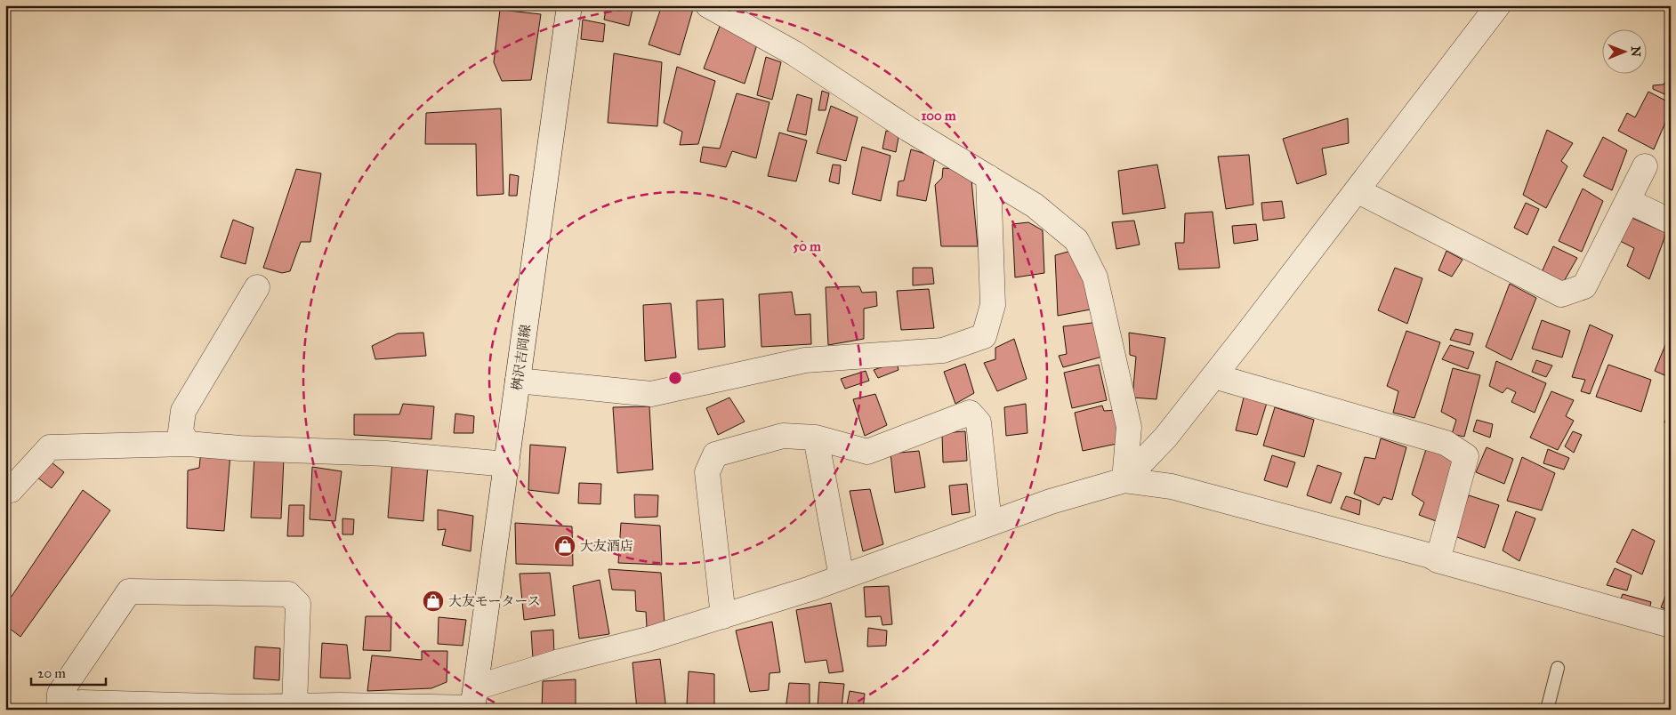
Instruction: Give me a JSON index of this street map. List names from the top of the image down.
{
  "streets": {
    "street": ["桝沢吉岡線"]
  },
  "places": {
    "shop": ["大友酒店", "大友モータース"]
  },
  "scale_bar": "20 m",
  "north": "right",
  "rings": ["100 m", "50 m"]
}
